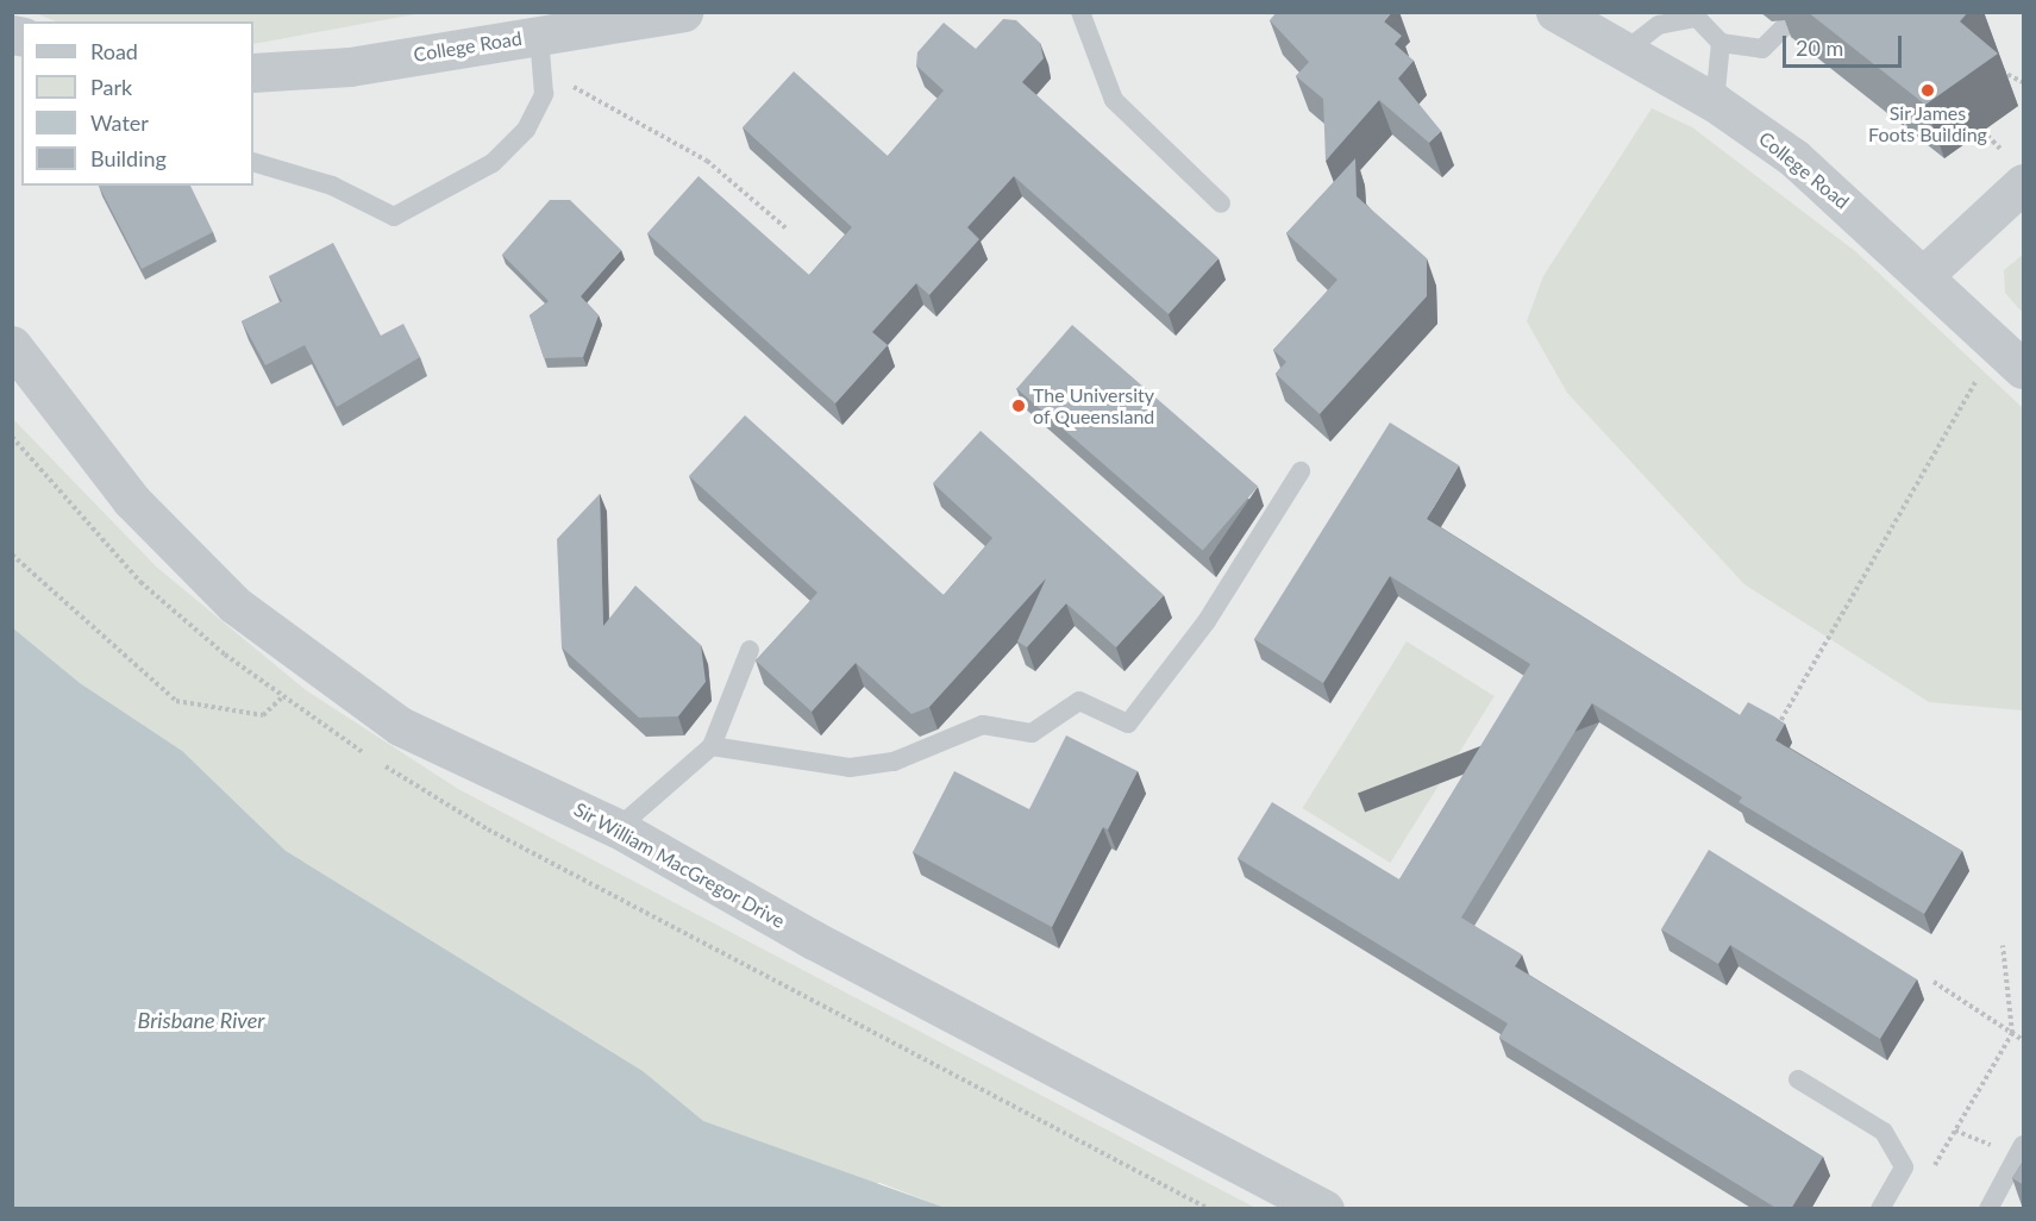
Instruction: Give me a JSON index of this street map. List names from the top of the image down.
{
  "streets": {
    "street": ["College Road", "Sir William MacGregor Drive"]
  },
  "water": ["Brisbane River"],
  "places": ["Sir James Foots Building", "The University of Queensland"],
  "legend": [
    "Road",
    "Park",
    "Water",
    "Building"
  ],
  "scale_bar": "20 m"
}
